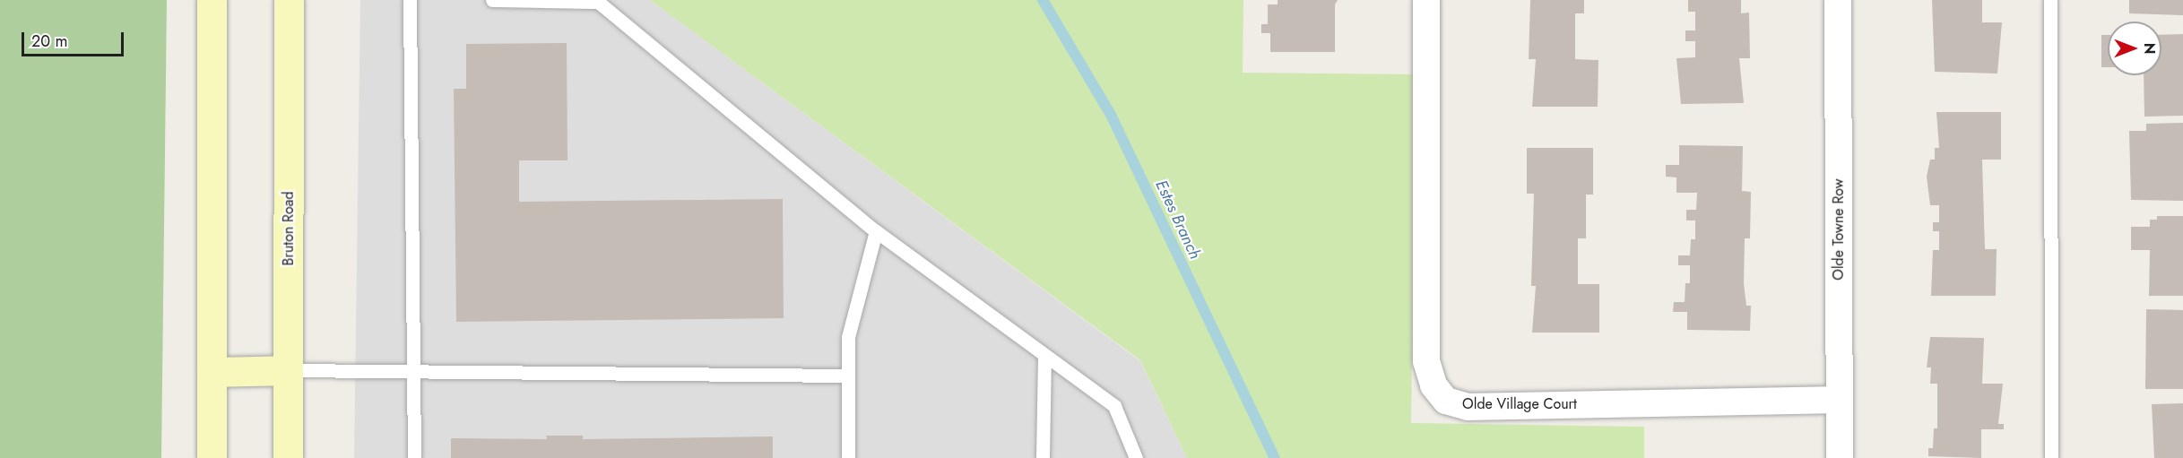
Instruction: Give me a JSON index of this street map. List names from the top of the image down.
{
  "streets": {
    "main road": ["Bruton Road"],
    "street": ["Olde Towne Row", "Olde Village Court"]
  },
  "crossings": [
    ["Olde Towne Row", "Olde Village Court"]
  ],
  "water": ["Estes Branch"],
  "scale_bar": "20 m",
  "north": "right"
}
